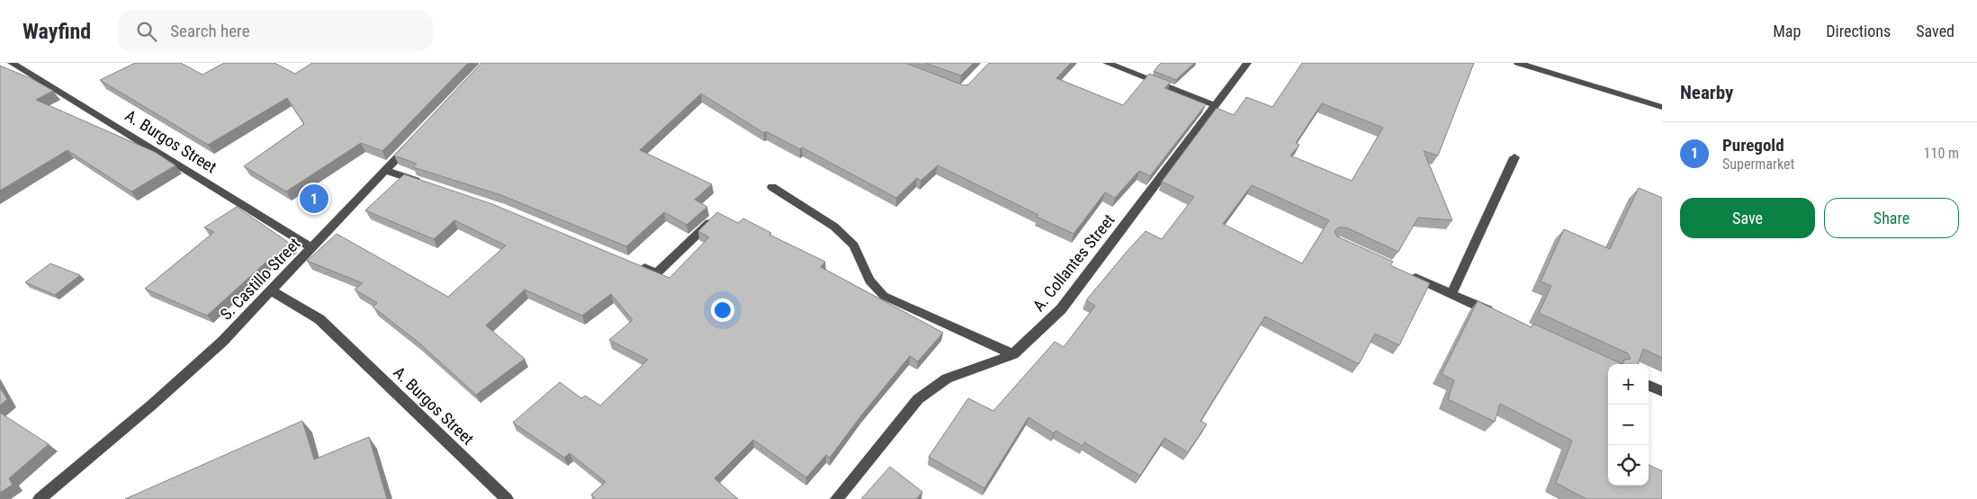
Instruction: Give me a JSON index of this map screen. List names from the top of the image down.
{
  "streets": {
    "street": ["A. Burgos Street", "A. Collantes Street", "S. Castillo Street"]
  },
  "crossings": [
    ["A. Burgos Street", "S. Castillo Street"]
  ],
  "page": {
    "header": "Wayfind",
    "search": "Search here",
    "nav": ["Map", "Directions", "Saved"],
    "heading": "Nearby",
    "list": [
      {
        "mark": "1",
        "name": "Puregold",
        "note": "Supermarket",
        "value": "110 m"
      }
    ],
    "pins": "1",
    "buttons": ["Save", "Share"],
    "map_buttons": ["+", "−"]
  }
}
